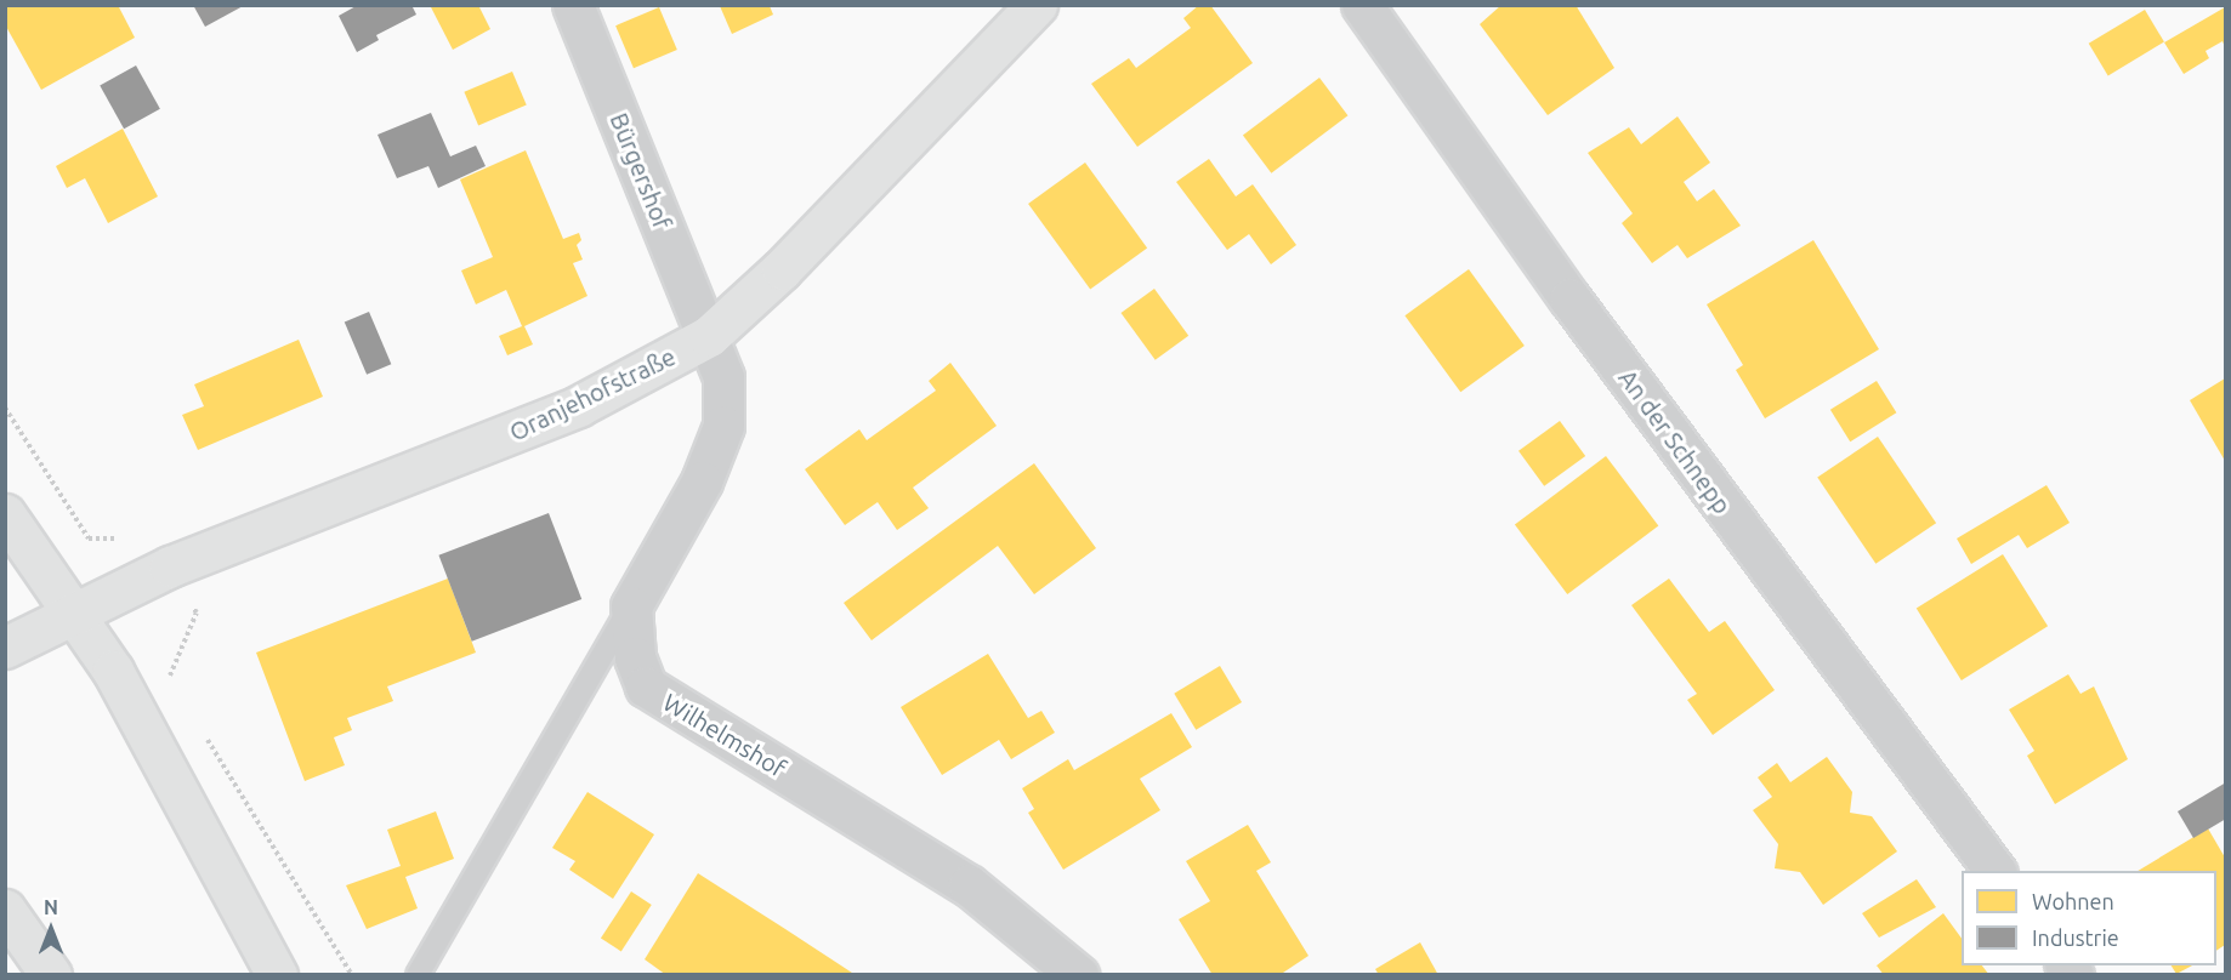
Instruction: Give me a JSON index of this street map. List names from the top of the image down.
{
  "streets": {
    "street": [
      "Bürgershof",
      "Oranjehofstraße",
      "An der Schnepp",
      "Wilhelmshof"
    ]
  },
  "crossings": [
    ["Bürgershof", "Oranjehofstraße"]
  ],
  "legend": ["Wohnen", "Industrie"],
  "north": "top"
}
